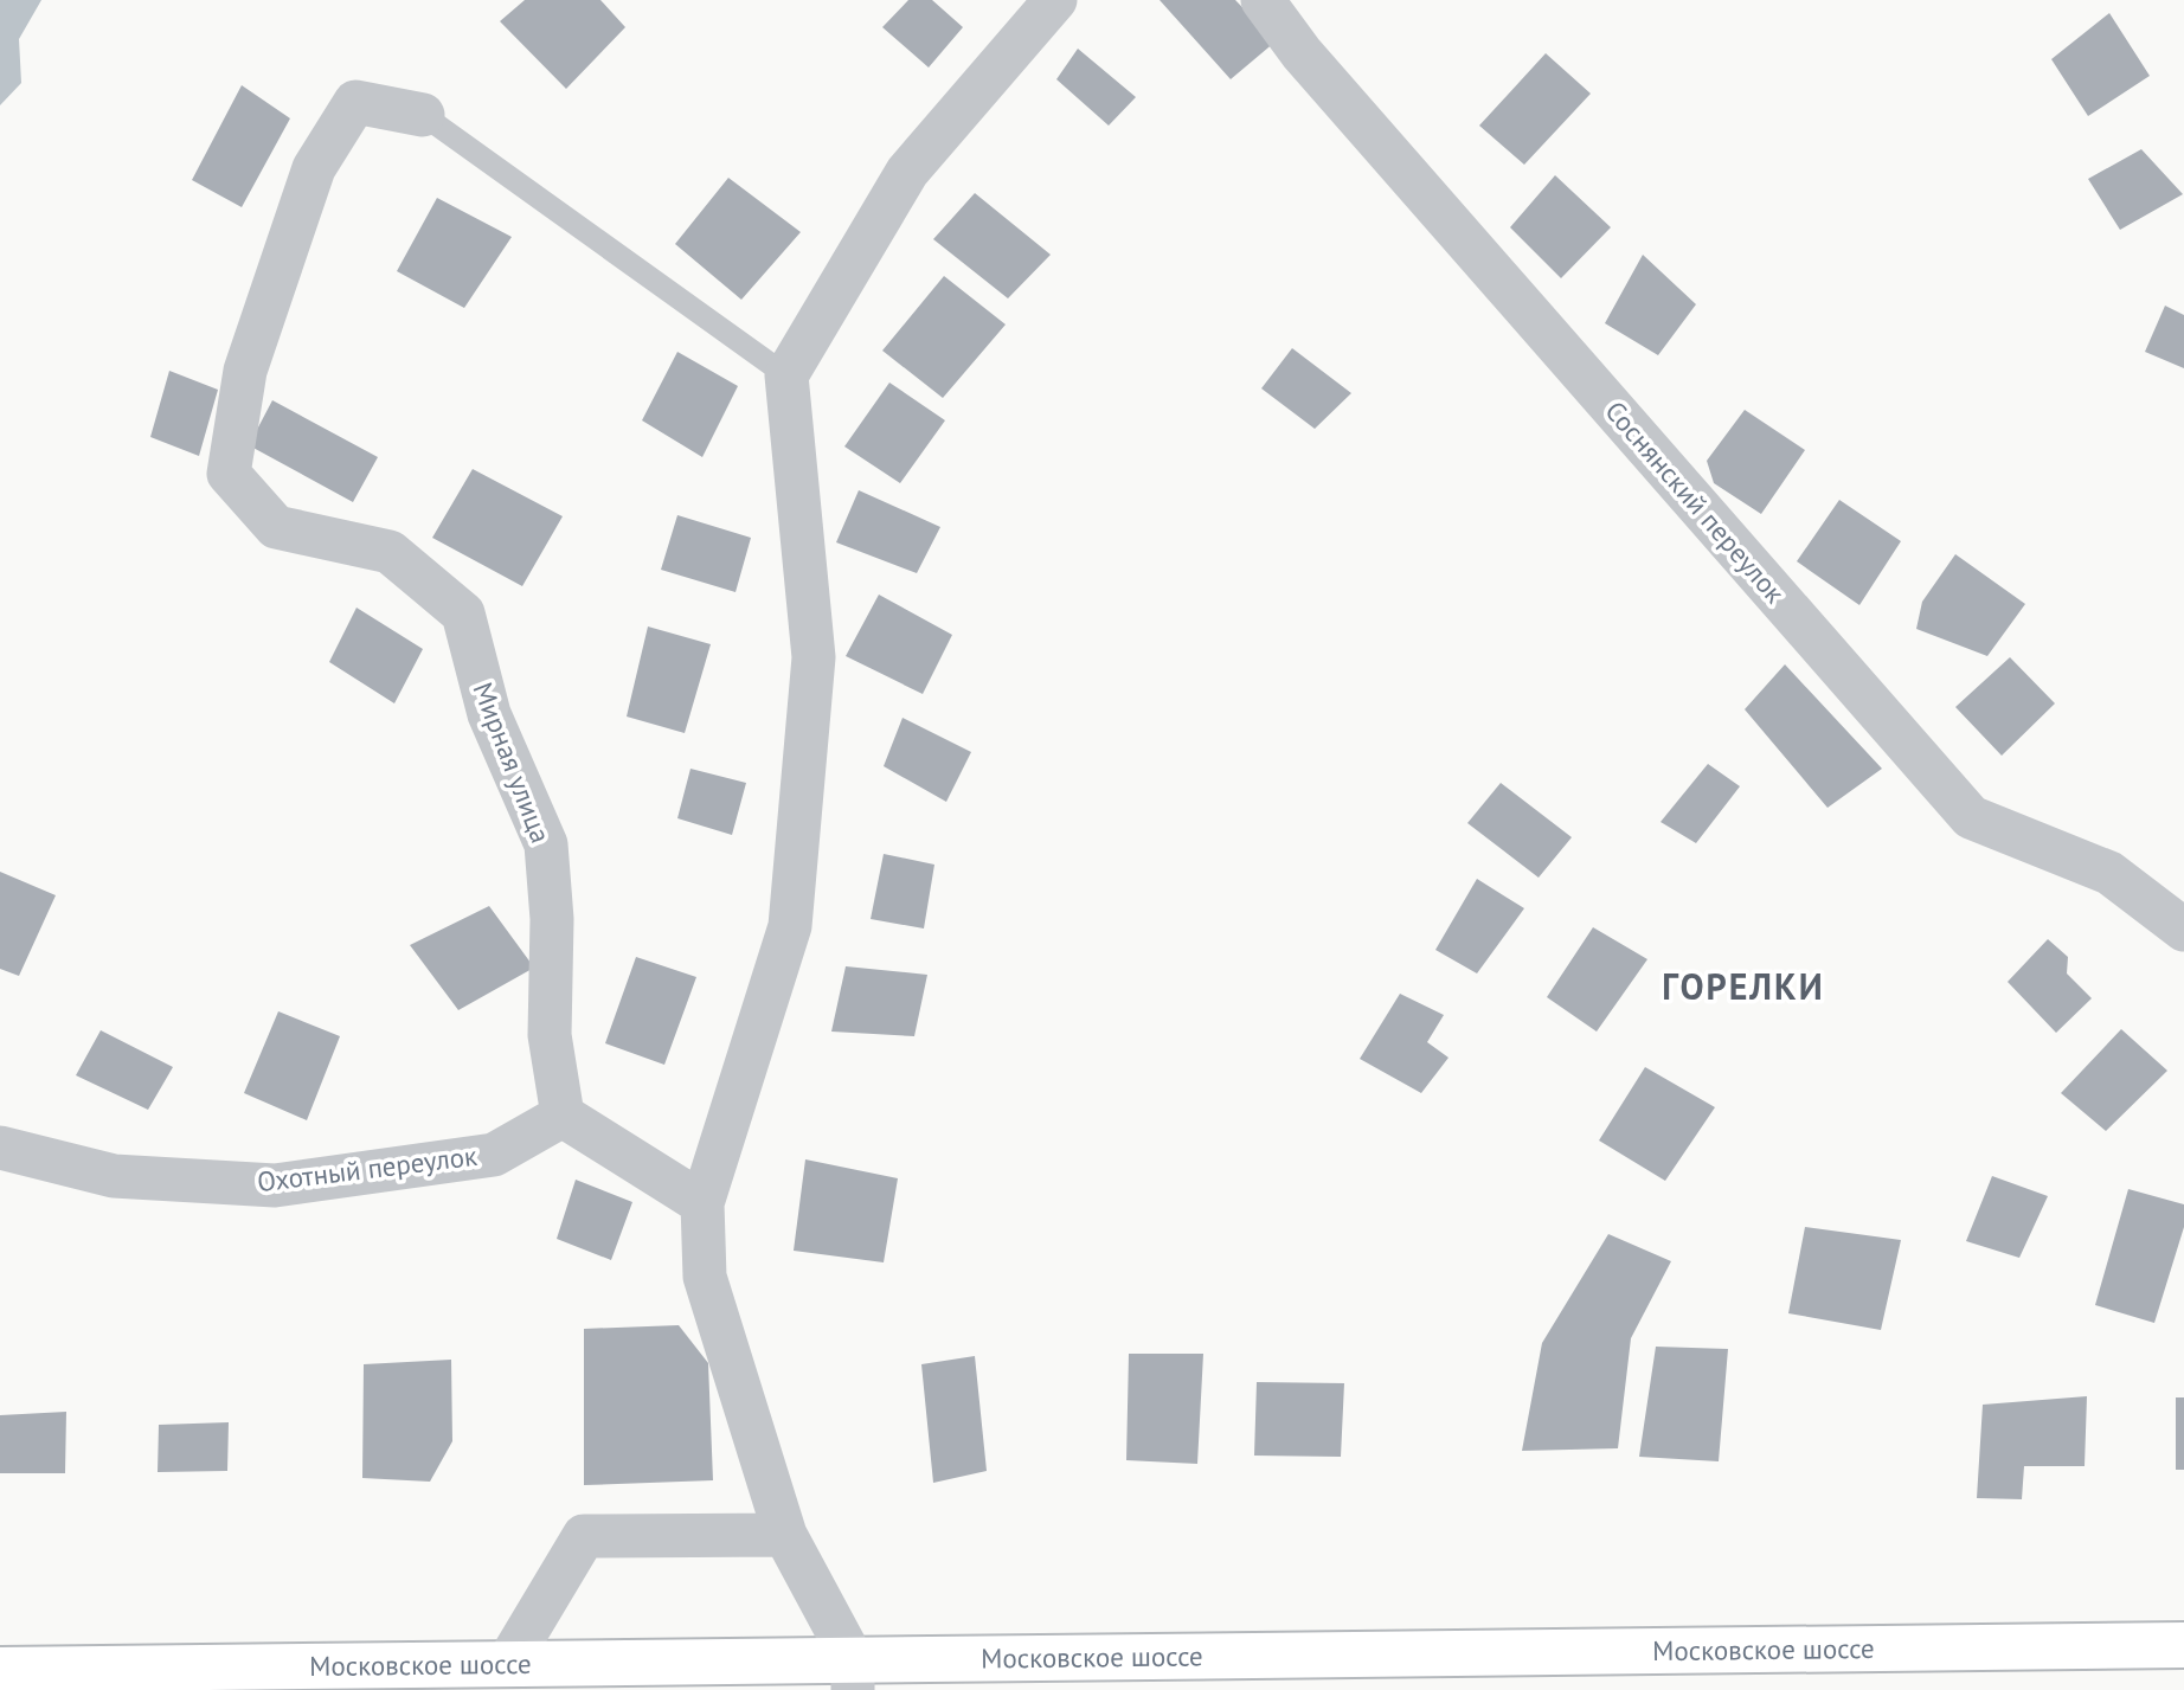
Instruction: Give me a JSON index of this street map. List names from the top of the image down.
{
  "streets": {
    "main road": ["Московское шоссе"],
    "street": ["Соснянский переулок", "Мирная улица", "Охотный переулок"]
  },
  "crossings": [
    ["Мирная улица", "Охотный переулок"]
  ],
  "districts": ["ГОРЕЛКИ"]
}
